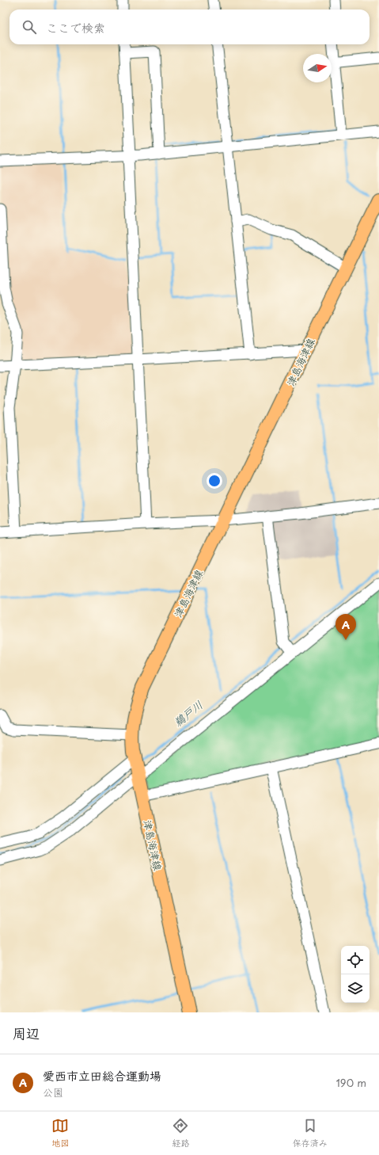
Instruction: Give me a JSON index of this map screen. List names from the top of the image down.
{
  "streets": {
    "main road": ["津島海津線"]
  },
  "water": ["鵜戸川"],
  "north": "right",
  "page": {
    "search": "ここで検索",
    "pins": "A",
    "heading": "周辺",
    "list": [
      {
        "mark": "A",
        "name": "愛西市立田総合運動場",
        "note": "公園",
        "value": "190 m"
      }
    ],
    "nav": ["地図", "経路", "保存済み"]
  }
}
